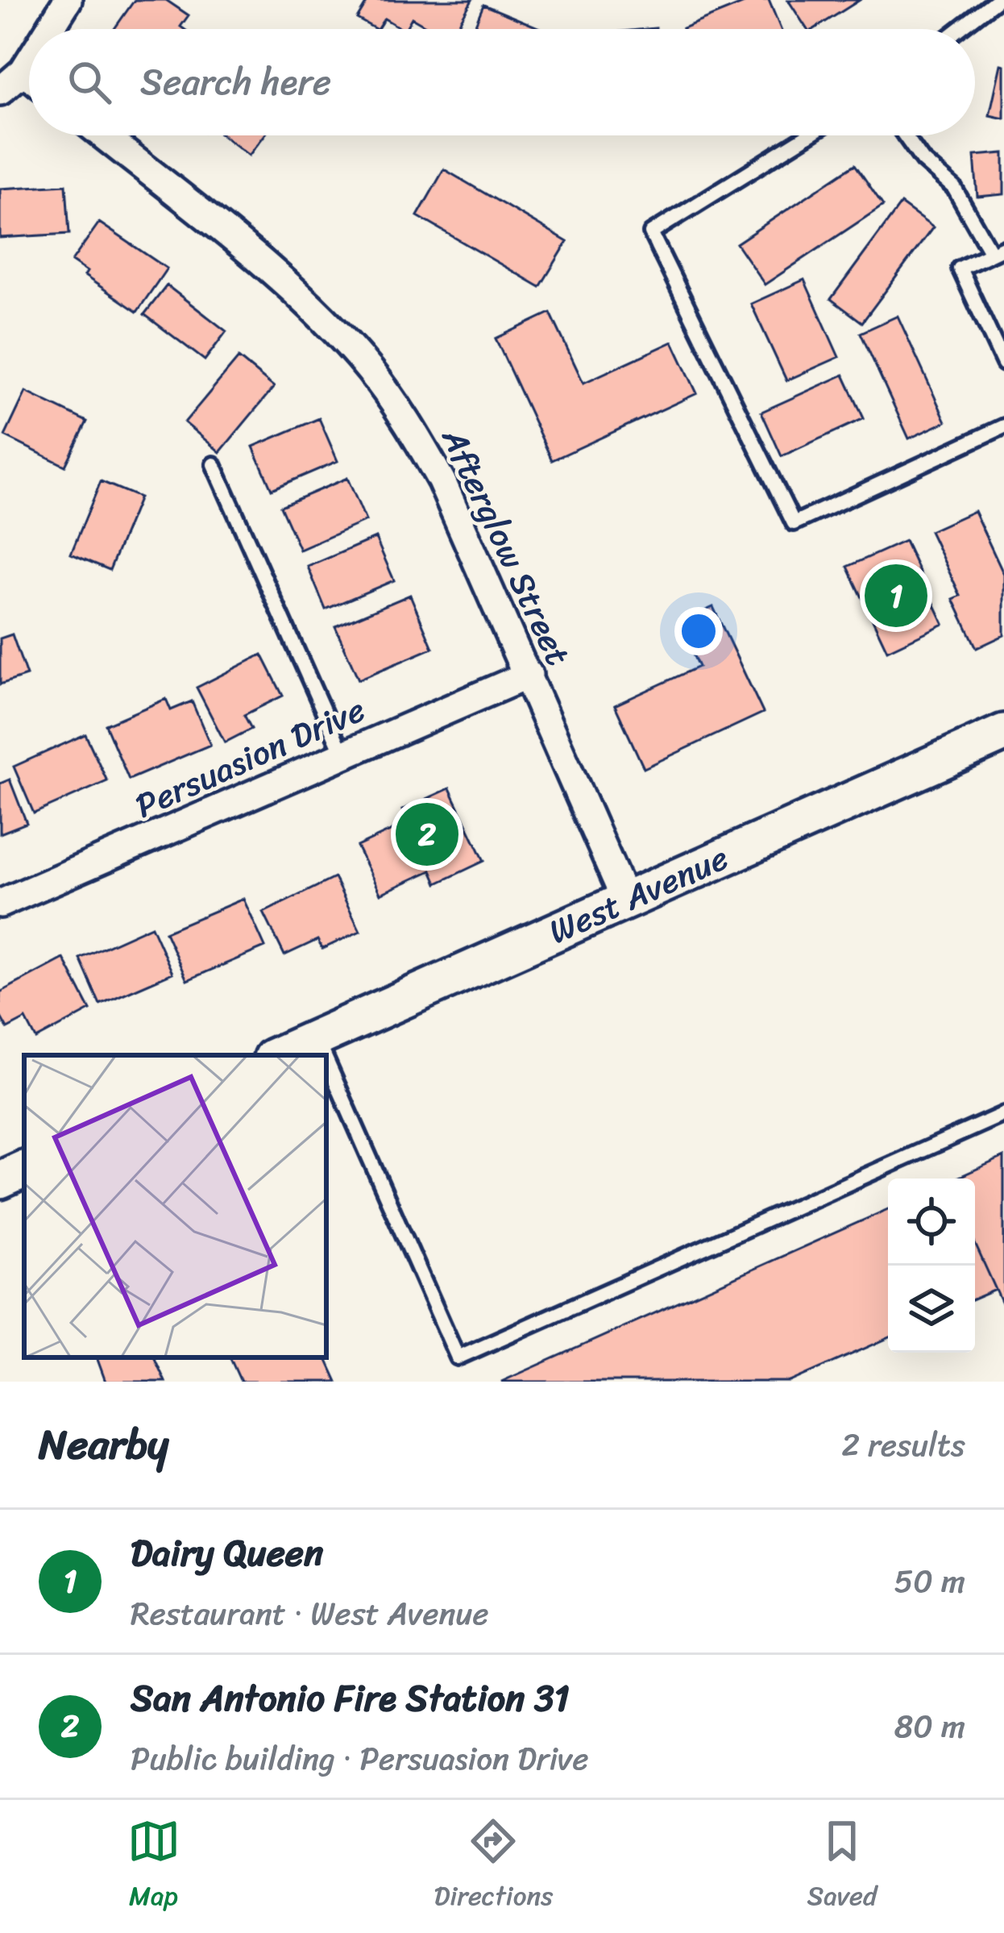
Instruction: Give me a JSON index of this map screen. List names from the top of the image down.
{
  "streets": {
    "main road": ["West Avenue"],
    "street": ["Afterglow Street", "Persuasion Drive"]
  },
  "crossings": [
    ["Afterglow Street", "Persuasion Drive"],
    ["Afterglow Street", "West Avenue"]
  ],
  "page": {
    "search": "Search here",
    "pins": ["1", "2"],
    "heading": ["Nearby", "2 results"],
    "list": [
      {
        "mark": "1",
        "name": "Dairy Queen",
        "note": "Restaurant · West Avenue",
        "value": "50 m"
      },
      {
        "mark": "2",
        "name": "San Antonio Fire Station 31",
        "note": "Public building · Persuasion Drive",
        "value": "80 m"
      }
    ],
    "nav": ["Map", "Directions", "Saved"]
  }
}
